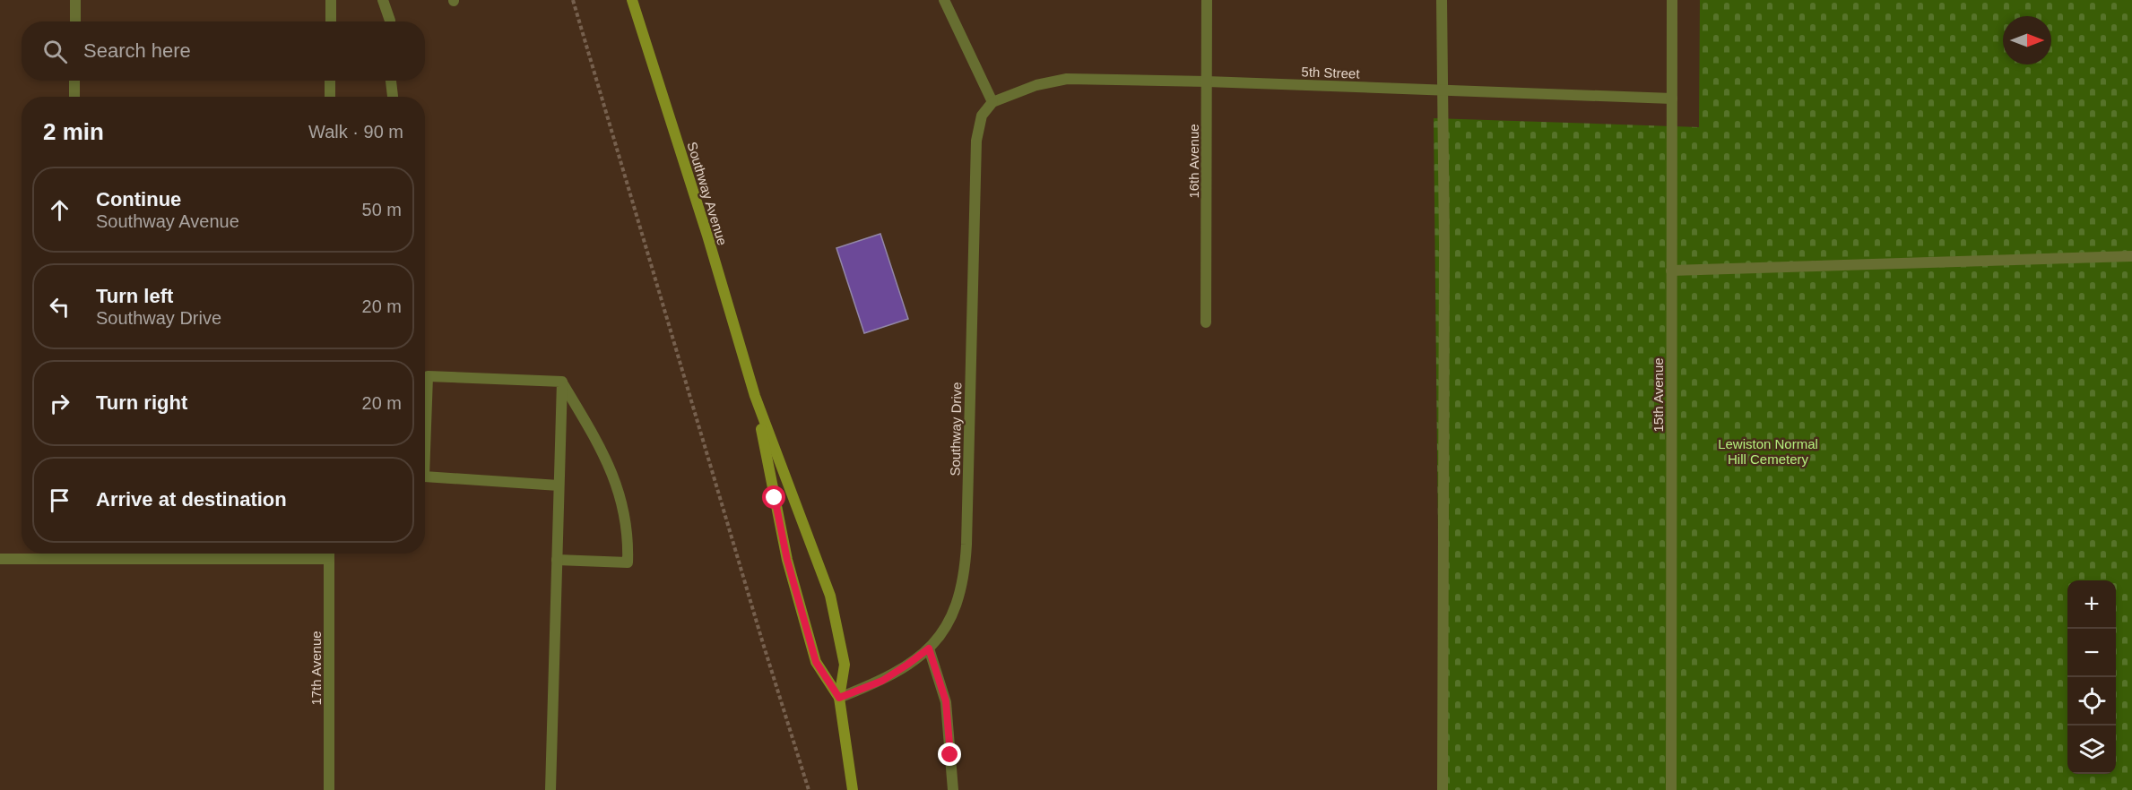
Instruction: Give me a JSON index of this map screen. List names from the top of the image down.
{
  "streets": {
    "main road": ["Southway Avenue"],
    "street": [
      "5th Street",
      "16th Avenue",
      "15th Avenue",
      "Southway Drive",
      "17th Avenue"
    ]
  },
  "crossings": [
    ["5th Street", "16th Avenue"],
    ["5th Street", "15th Avenue"],
    ["5th Street", "Southway Drive"],
    ["Southway Avenue", "Southway Drive"]
  ],
  "parks": ["Lewiston Normal Hill Cemetery"],
  "north": "right",
  "page": {
    "search": "Search here",
    "heading": ["2 min", "Walk · 90 m"],
    "list": [
      ["Continue", "Southway Avenue", "50 m"],
      ["Turn left", "Southway Drive", "20 m"],
      ["Turn right", "20 m"],
      "Arrive at destination"
    ],
    "map_buttons": ["+", "−"]
  }
}
